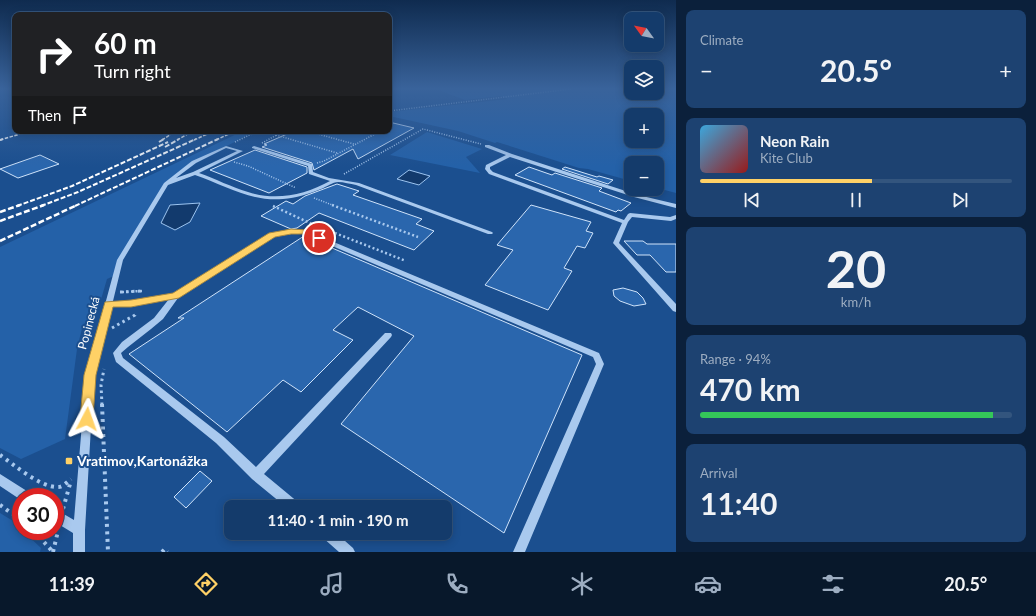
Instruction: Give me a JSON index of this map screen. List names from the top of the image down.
{
  "streets": {
    "street": ["Popinecká"]
  },
  "places": {
    "transit": ["Vratimov,Kartonážka"]
  },
  "north": "top left",
  "page": {
    "tile": [
      "Climate",
      ["20", "km/h"],
      ["Range · 94%", "470 km"],
      ["Arrival", "11:40"]
    ],
    "map_buttons": ["+", "−"],
    "turn": ["60 m", "Turn right"],
    "heat": ["−", "20.5°", "+"],
    "then": "Then",
    "song": ["Neon Rain", "Kite Club"],
    "limit": "30",
    "trip": "11:40 · 1 min · 190 m",
    "tabs": ["11:39", "20.5°"]
  }
}
